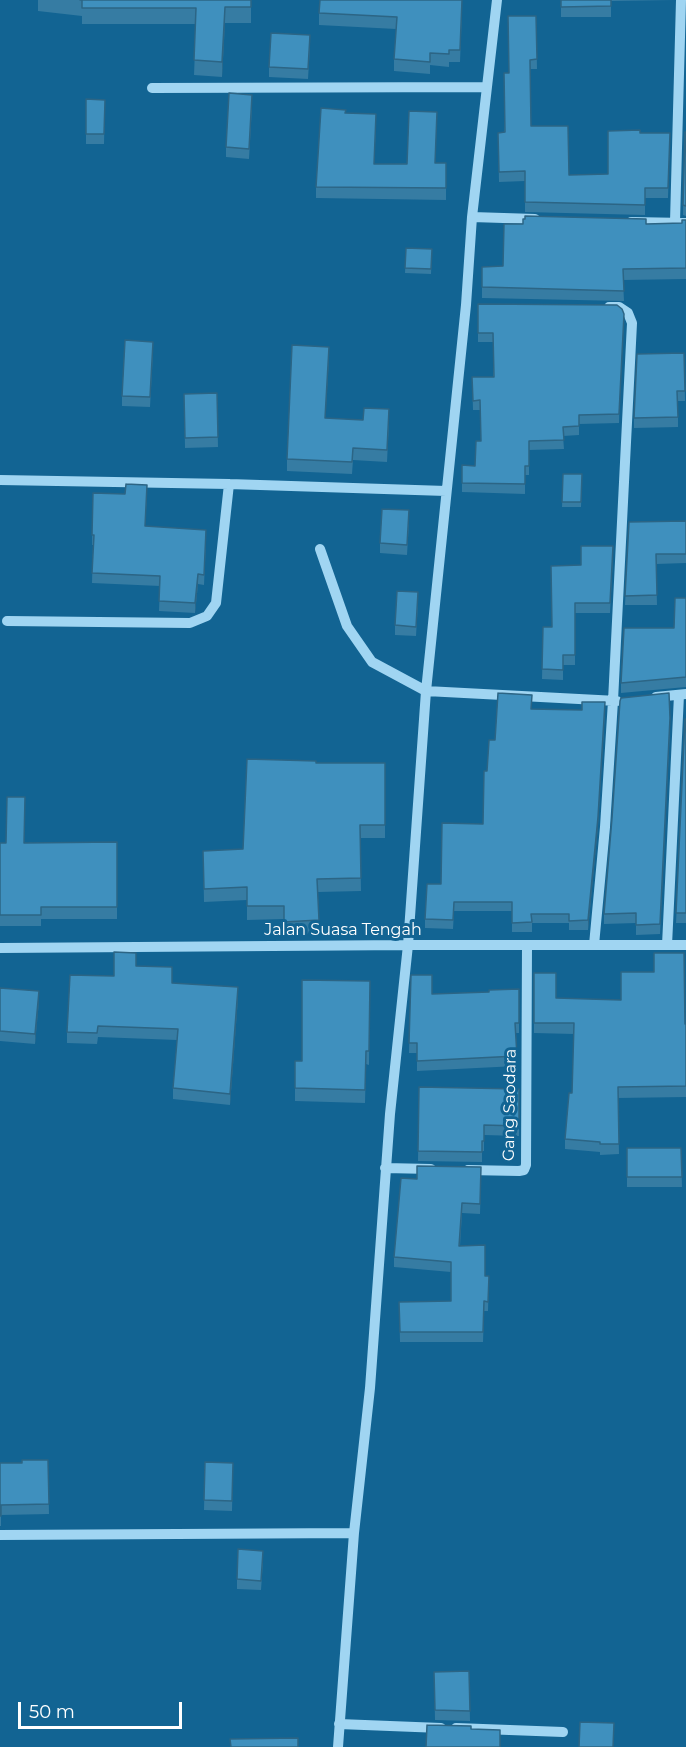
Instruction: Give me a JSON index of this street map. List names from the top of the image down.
{
  "streets": {
    "street": ["Jalan Suasa Tengah", "Gang Saodara"]
  },
  "crossings": [
    ["Jalan Suasa Tengah", "Gang Saodara"]
  ],
  "scale_bar": "50 m"
}
